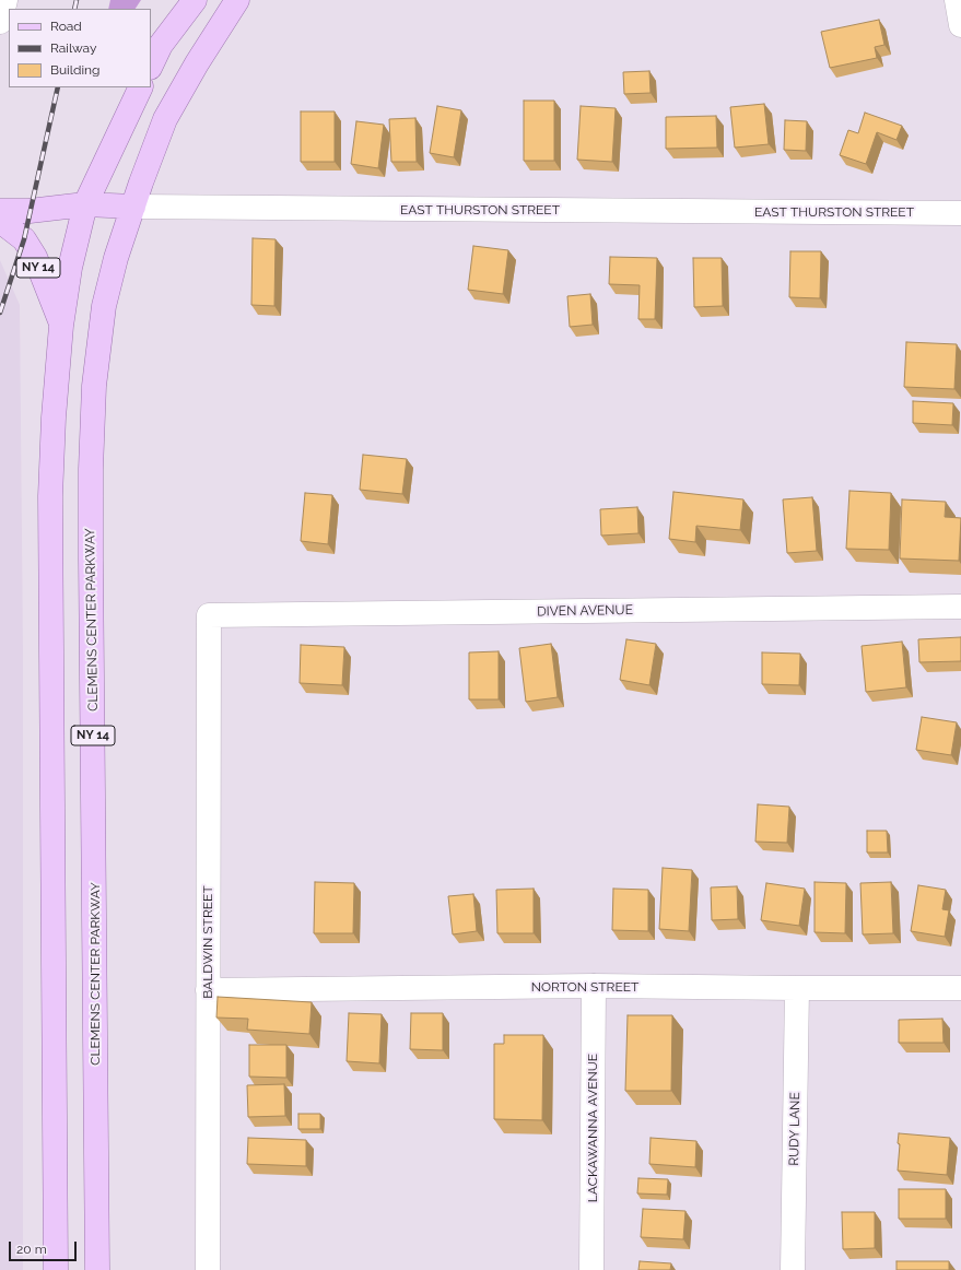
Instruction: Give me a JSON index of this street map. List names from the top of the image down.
{
  "streets": {
    "main road": ["EAST THURSTON STREET", "NY 14", "CLEMENS CENTER PARKWAY"],
    "street": [
      "DIVEN AVENUE",
      "BALDWIN STREET",
      "NORTON STREET",
      "LACKAWANNA AVENUE",
      "RUDY LANE"
    ]
  },
  "crossings": [
    ["EAST THURSTON STREET", "NY 14"],
    ["EAST THURSTON STREET", "CLEMENS CENTER PARKWAY"],
    ["DIVEN AVENUE", "BALDWIN STREET"],
    ["BALDWIN STREET", "NORTON STREET"],
    ["NORTON STREET", "LACKAWANNA AVENUE"],
    ["NORTON STREET", "RUDY LANE"]
  ],
  "legend": ["Road", "Railway", "Building"],
  "scale_bar": "20 m"
}
